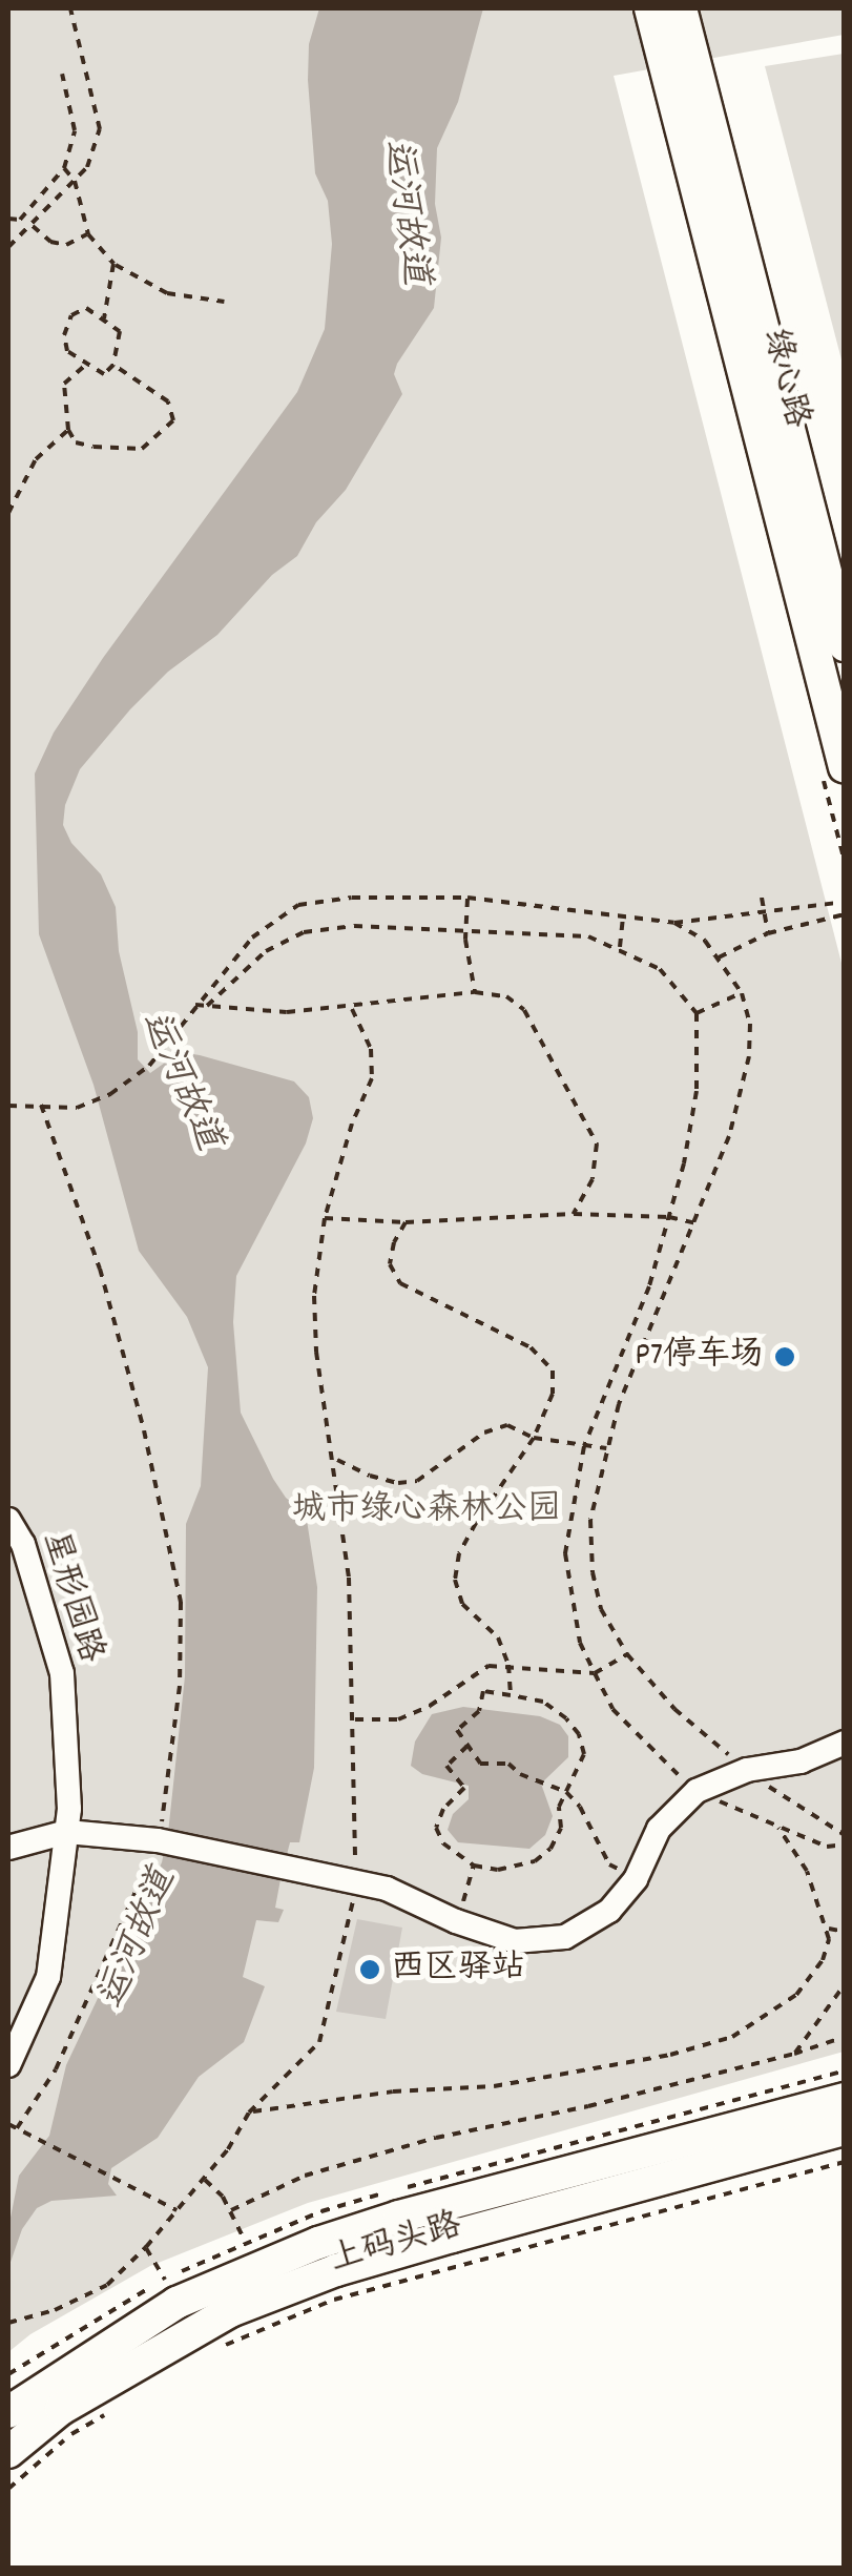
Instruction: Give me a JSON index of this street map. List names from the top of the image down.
{
  "streets": {
    "main road": ["绿心路", "上码头路"],
    "street": ["星形园路"]
  },
  "water": ["运河故道"],
  "parks": ["城市绿心森林公园"],
  "places": ["P7停车场", "西区驿站"]
}
